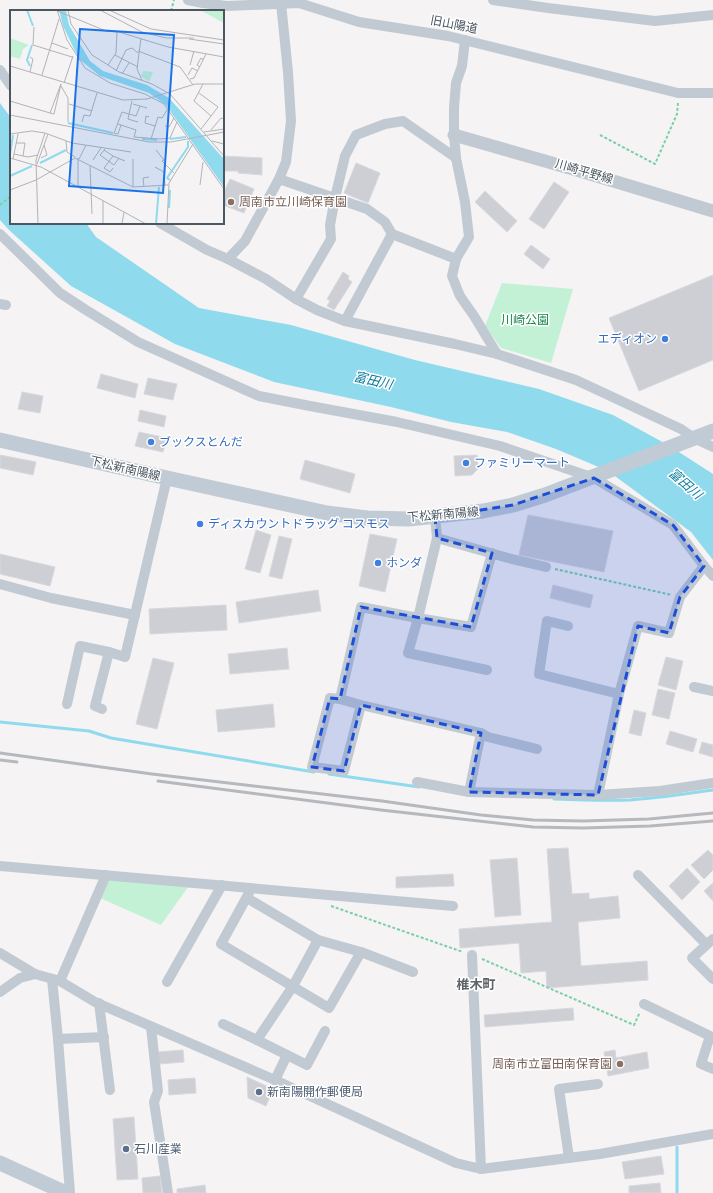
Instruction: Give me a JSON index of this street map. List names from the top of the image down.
{
  "streets": {
    "main road": ["下松新南陽線"],
    "street": ["旧山陽道", "川崎平野線"]
  },
  "districts": ["椎木町"],
  "water": ["富田川"],
  "parks": ["川崎公園"],
  "places": [
    "周南市立川崎保育園",
    "エディオン",
    "ブックスとんだ",
    "ファミリーマート",
    "ディスカウントドラッグ コスモス",
    "ホンダ",
    "周南市立富田南保育園",
    "新南陽開作郵便局",
    "石川産業"
  ]
}
